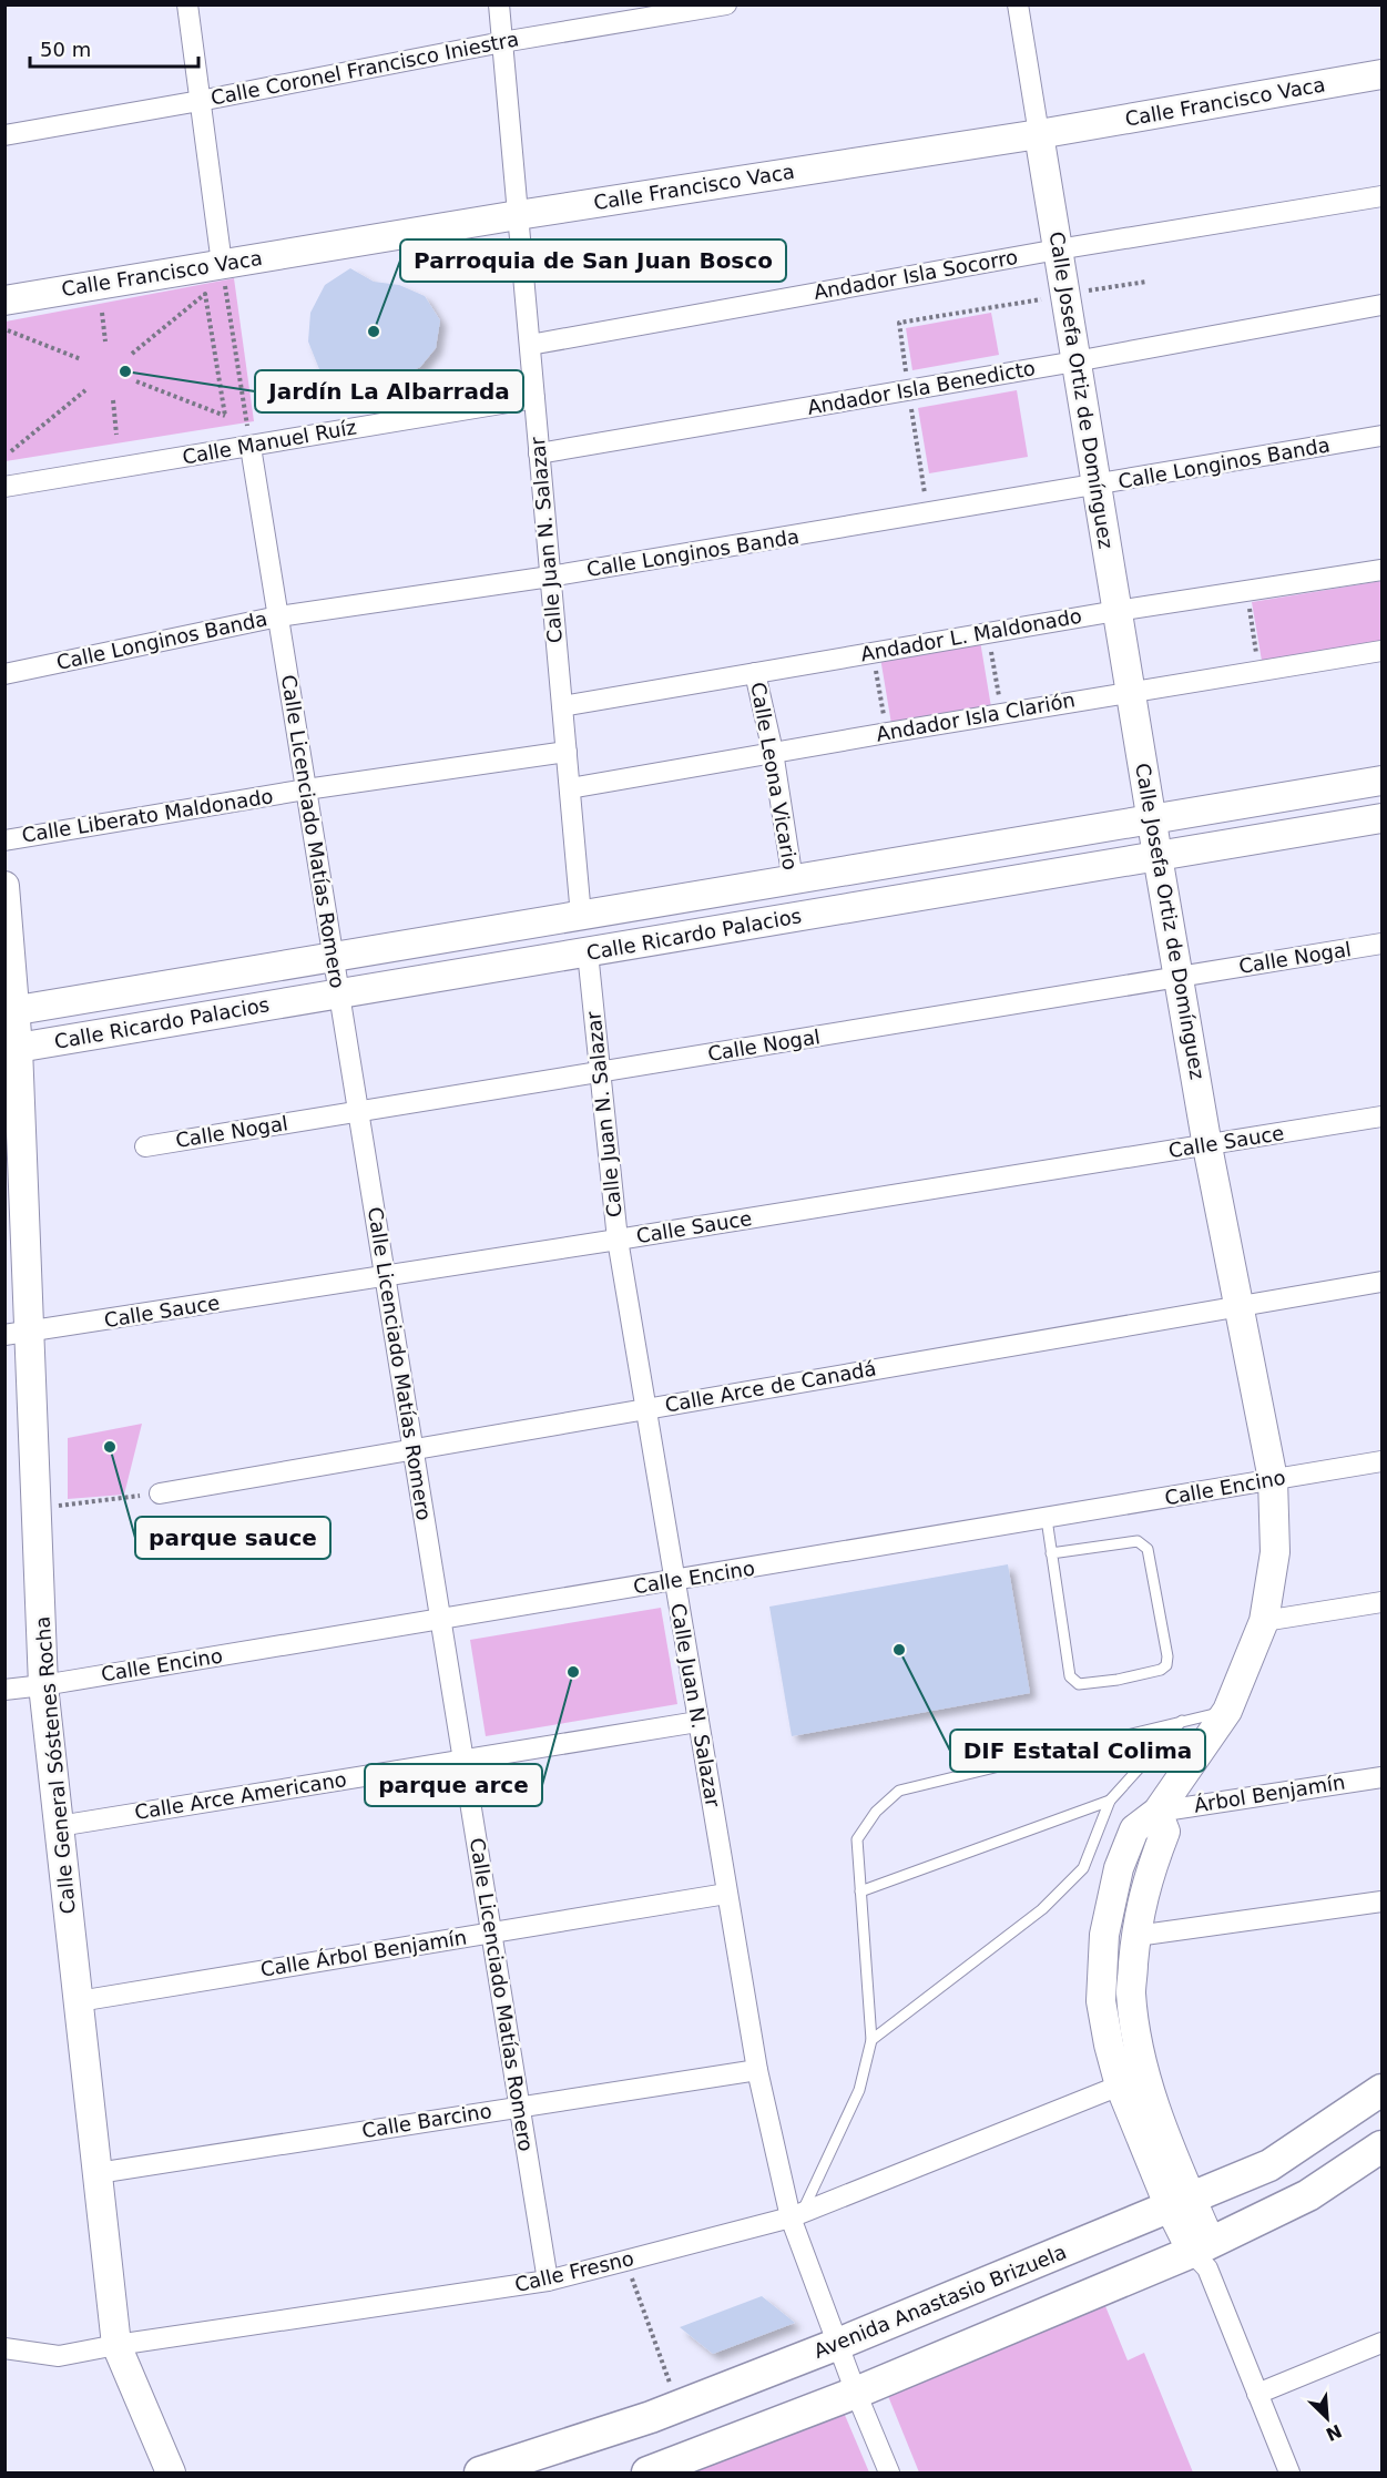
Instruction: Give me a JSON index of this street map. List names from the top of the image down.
{
  "streets": {
    "main road": ["Avenida Anastasio Brizuela"],
    "street": [
      "Calle Coronel Francisco Iniestra",
      "Calle Francisco Vaca",
      "Andador Isla Socorro",
      "Andador Isla Benedicto",
      "Calle Josefa Ortiz de Domínguez",
      "Calle Manuel Ruíz",
      "Calle Longinos Banda",
      "Calle Juan N. Salazar",
      "Andador L. Maldonado",
      "Andador Isla Clarión",
      "Calle Leona Vicario",
      "Calle Liberato Maldonado",
      "Calle Licenciado Matías Romero",
      "Calle Ricardo Palacios",
      "Calle Nogal",
      "Calle Sauce",
      "Calle Arce de Canadá",
      "Calle Encino",
      "Calle General Sóstenes Rocha",
      "Árbol Benjamín",
      "Calle Arce Americano",
      "Calle Árbol Benjamín",
      "Calle Barcino",
      "Calle Fresno"
    ]
  },
  "crossings": [
    ["Calle Coronel Francisco Iniestra", "Calle Juan N. Salazar"],
    ["Calle Francisco Vaca", "Calle Josefa Ortiz de Domínguez"],
    ["Calle Francisco Vaca", "Calle Juan N. Salazar"],
    ["Andador Isla Socorro", "Calle Josefa Ortiz de Domínguez"],
    ["Andador Isla Socorro", "Calle Juan N. Salazar"],
    ["Andador Isla Benedicto", "Calle Josefa Ortiz de Domínguez"],
    ["Andador Isla Benedicto", "Calle Juan N. Salazar"],
    ["Calle Josefa Ortiz de Domínguez", "Calle Longinos Banda"],
    ["Calle Josefa Ortiz de Domínguez", "Andador L. Maldonado"],
    ["Calle Josefa Ortiz de Domínguez", "Andador Isla Clarión"],
    ["Calle Josefa Ortiz de Domínguez", "Calle Ricardo Palacios"],
    ["Calle Josefa Ortiz de Domínguez", "Calle Nogal"],
    ["Calle Josefa Ortiz de Domínguez", "Calle Sauce"],
    ["Calle Josefa Ortiz de Domínguez", "Calle Arce de Canadá"],
    ["Calle Josefa Ortiz de Domínguez", "Calle Encino"],
    ["Calle Josefa Ortiz de Domínguez", "Árbol Benjamín"],
    ["Calle Josefa Ortiz de Domínguez", "Calle Fresno"],
    ["Calle Josefa Ortiz de Domínguez", "Avenida Anastasio Brizuela"],
    ["Calle Manuel Ruíz", "Calle Juan N. Salazar"],
    ["Calle Manuel Ruíz", "Calle Licenciado Matías Romero"],
    ["Calle Longinos Banda", "Calle Juan N. Salazar"],
    ["Calle Longinos Banda", "Calle Licenciado Matías Romero"],
    ["Calle Juan N. Salazar", "Andador L. Maldonado"],
    ["Calle Juan N. Salazar", "Andador Isla Clarión"],
    ["Calle Juan N. Salazar", "Calle Liberato Maldonado"],
    ["Calle Juan N. Salazar", "Calle Ricardo Palacios"],
    ["Calle Juan N. Salazar", "Calle Nogal"],
    ["Calle Juan N. Salazar", "Calle Sauce"],
    ["Calle Juan N. Salazar", "Calle Arce de Canadá"],
    ["Calle Juan N. Salazar", "Calle Encino"],
    ["Calle Juan N. Salazar", "Calle Arce Americano"],
    ["Calle Juan N. Salazar", "Calle Árbol Benjamín"],
    ["Calle Juan N. Salazar", "Calle Barcino"],
    ["Calle Juan N. Salazar", "Calle Fresno"],
    ["Calle Juan N. Salazar", "Avenida Anastasio Brizuela"],
    ["Andador L. Maldonado", "Calle Leona Vicario"],
    ["Andador Isla Clarión", "Calle Leona Vicario"],
    ["Calle Leona Vicario", "Calle Ricardo Palacios"],
    ["Calle Liberato Maldonado", "Calle Licenciado Matías Romero"],
    ["Calle Licenciado Matías Romero", "Calle Ricardo Palacios"],
    ["Calle Licenciado Matías Romero", "Calle Nogal"],
    ["Calle Licenciado Matías Romero", "Calle Sauce"],
    ["Calle Licenciado Matías Romero", "Calle Arce de Canadá"],
    ["Calle Licenciado Matías Romero", "Calle Encino"],
    ["Calle Licenciado Matías Romero", "Calle Arce Americano"],
    ["Calle Licenciado Matías Romero", "Calle Árbol Benjamín"],
    ["Calle Licenciado Matías Romero", "Calle Barcino"],
    ["Calle Licenciado Matías Romero", "Calle Fresno"],
    ["Calle Ricardo Palacios", "Calle General Sóstenes Rocha"],
    ["Calle Sauce", "Calle General Sóstenes Rocha"],
    ["Calle Encino", "Calle General Sóstenes Rocha"],
    ["Calle General Sóstenes Rocha", "Calle Arce Americano"],
    ["Calle General Sóstenes Rocha", "Calle Árbol Benjamín"],
    ["Calle General Sóstenes Rocha", "Calle Barcino"],
    ["Calle General Sóstenes Rocha", "Calle Fresno"]
  ],
  "places": [
    "Parroquia de San Juan Bosco",
    "Jardín La Albarrada",
    "parque sauce",
    "DIF Estatal Colima",
    "parque arce"
  ],
  "scale_bar": "50 m",
  "north": "bottom right"
}
